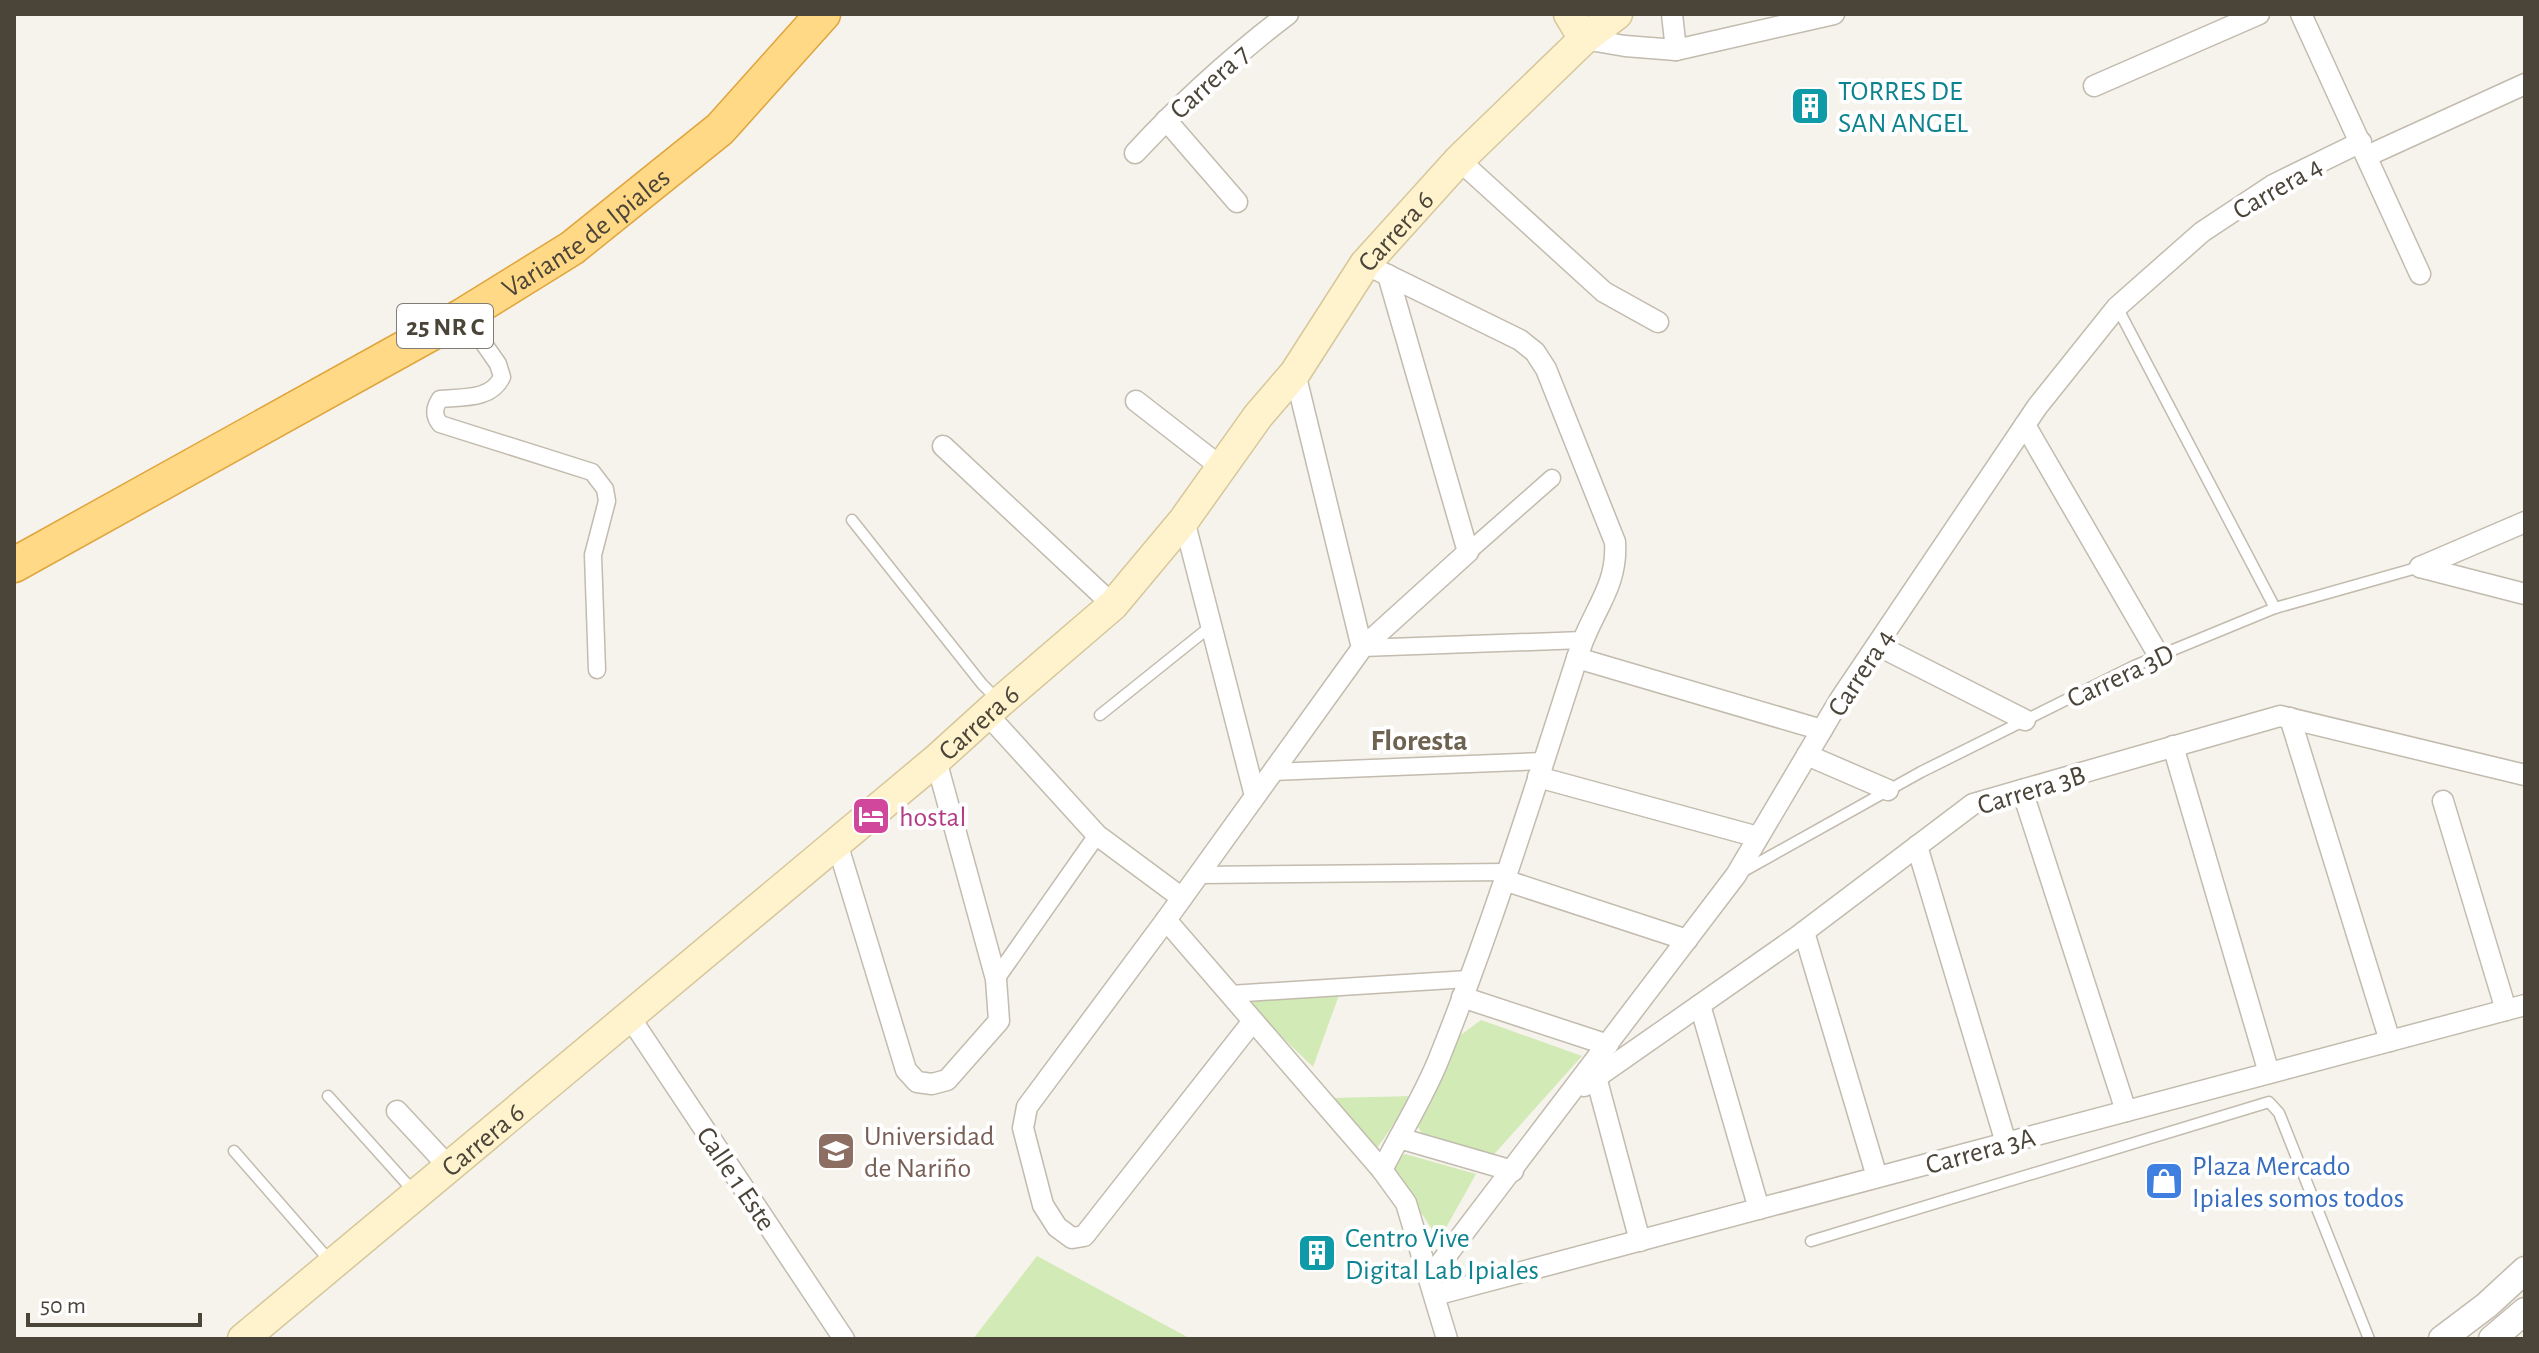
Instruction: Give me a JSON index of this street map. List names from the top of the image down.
{
  "streets": {
    "highway": ["Variante de Ipiales", "25 NR C"],
    "main road": ["Carrera 6"],
    "street": [
      "Carrera 7",
      "Carrera 4",
      "Carrera 3D",
      "Carrera 3B",
      "Carrera 3A",
      "Calle 1 Este"
    ]
  },
  "crossings": [
    ["Carrera 4", "Carrera 3D"],
    ["Carrera 4", "Carrera 3B"],
    ["Carrera 4", "Carrera 3A"],
    ["Carrera 6", "Calle 1 Este"]
  ],
  "districts": ["Floresta"],
  "places": {
    "building": ["TORRES DE SAN ANGEL", "Centro Vive Digital Lab Ipiales"],
    "hotel": ["hostal"],
    "school or university": ["Universidad de Nariño"],
    "shop": ["Plaza Mercado Ipiales somos todos"]
  },
  "scale_bar": "50 m"
}
